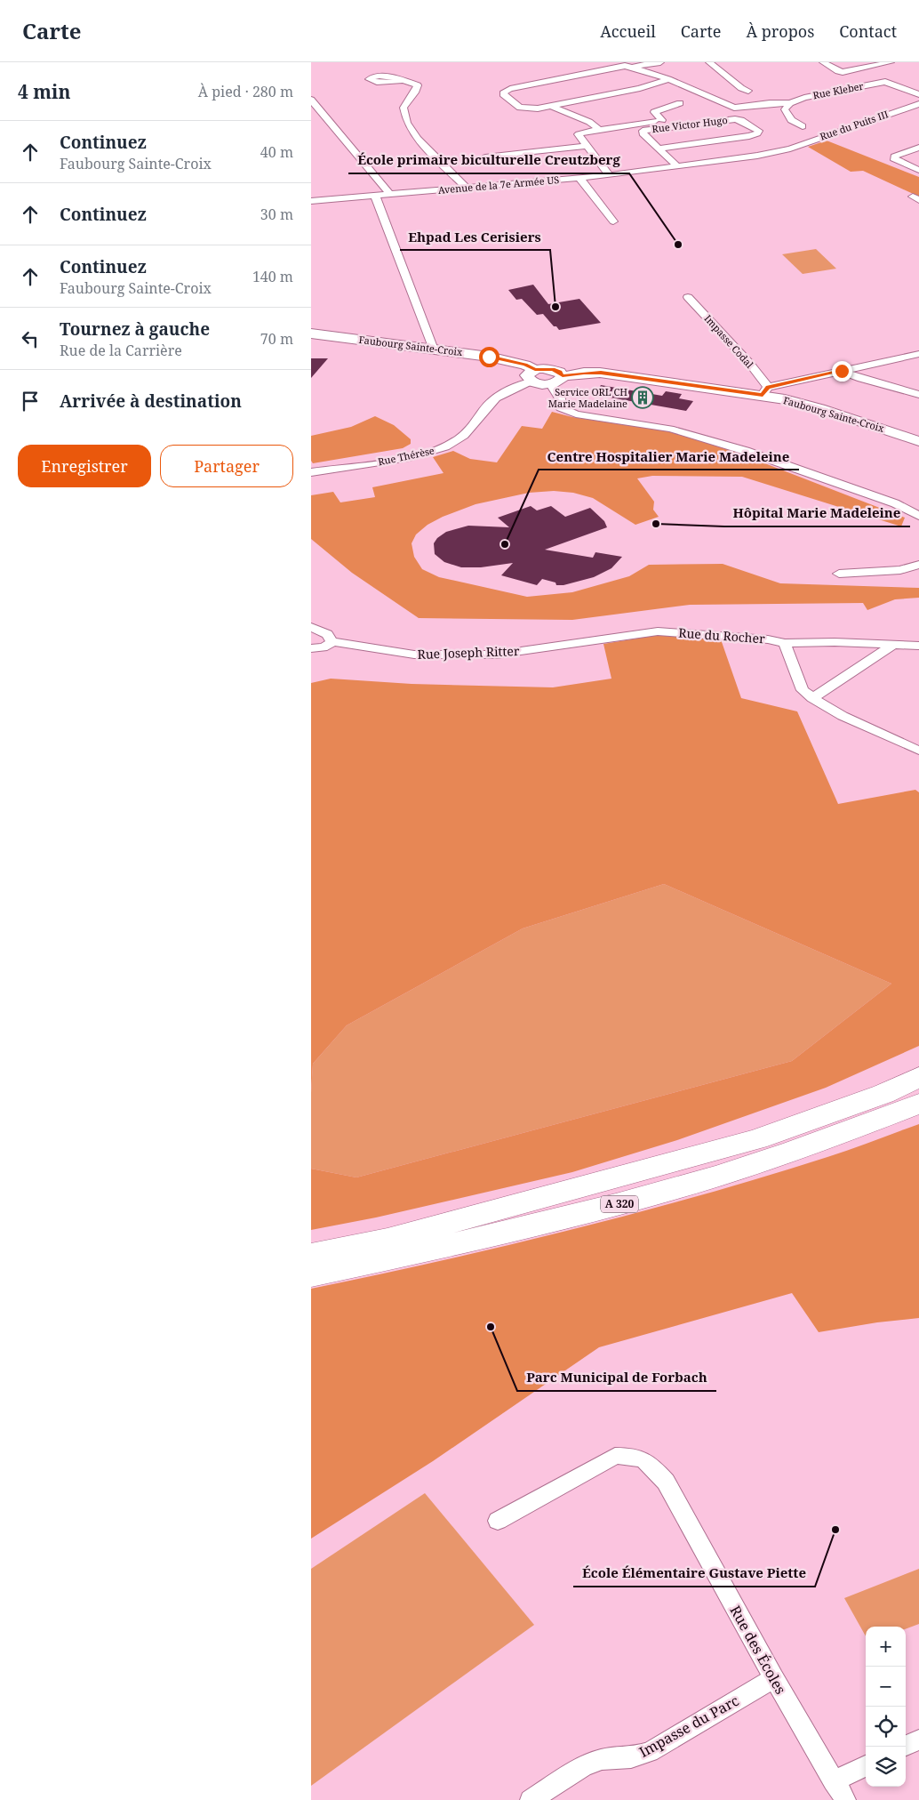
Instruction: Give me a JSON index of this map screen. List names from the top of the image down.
{
  "streets": {
    "highway": ["A 320"],
    "main road": ["Faubourg Sainte-Croix"],
    "street": [
      "Rue Kleber",
      "Rue Victor Hugo",
      "Rue du Puits III",
      "Avenue de la 7e Armée US",
      "Impasse Codal",
      "Rue Thérèse",
      "Rue du Rocher",
      "Rue Joseph Ritter",
      "Rue des Écoles",
      "Impasse du Parc"
    ]
  },
  "crossings": [
    ["Rue Victor Hugo", "Avenue de la 7e Armée US"],
    ["Rue du Puits III", "Avenue de la 7e Armée US"],
    ["Impasse Codal", "Faubourg Sainte-Croix"],
    ["Faubourg Sainte-Croix", "Rue Thérèse"],
    ["Rue du Rocher", "Rue Joseph Ritter"],
    ["Rue des Écoles", "Impasse du Parc"]
  ],
  "places": {
    "other": [
      "École primaire biculturelle Creutzberg",
      "Ehpad Les Cerisiers",
      "Hôpital Marie Madeleine",
      "Centre Hospitalier Marie Madeleine",
      "Parc Municipal de Forbach",
      "École Élémentaire Gustave Piette"
    ],
    "building": ["Service ORL CH Marie Madelaine"]
  },
  "page": {
    "header": "Carte",
    "nav": [
      "Accueil",
      "Carte",
      "À propos",
      "Contact"
    ],
    "heading": ["4 min", "À pied · 280 m"],
    "list": [
      ["Continuez", "Faubourg Sainte-Croix", "40 m"],
      ["Continuez", "30 m"],
      ["Continuez", "Faubourg Sainte-Croix", "140 m"],
      ["Tournez à gauche", "Rue de la Carrière", "70 m"],
      "Arrivée à destination"
    ],
    "buttons": ["Enregistrer", "Partager"],
    "map_buttons": ["+", "−"]
  }
}
